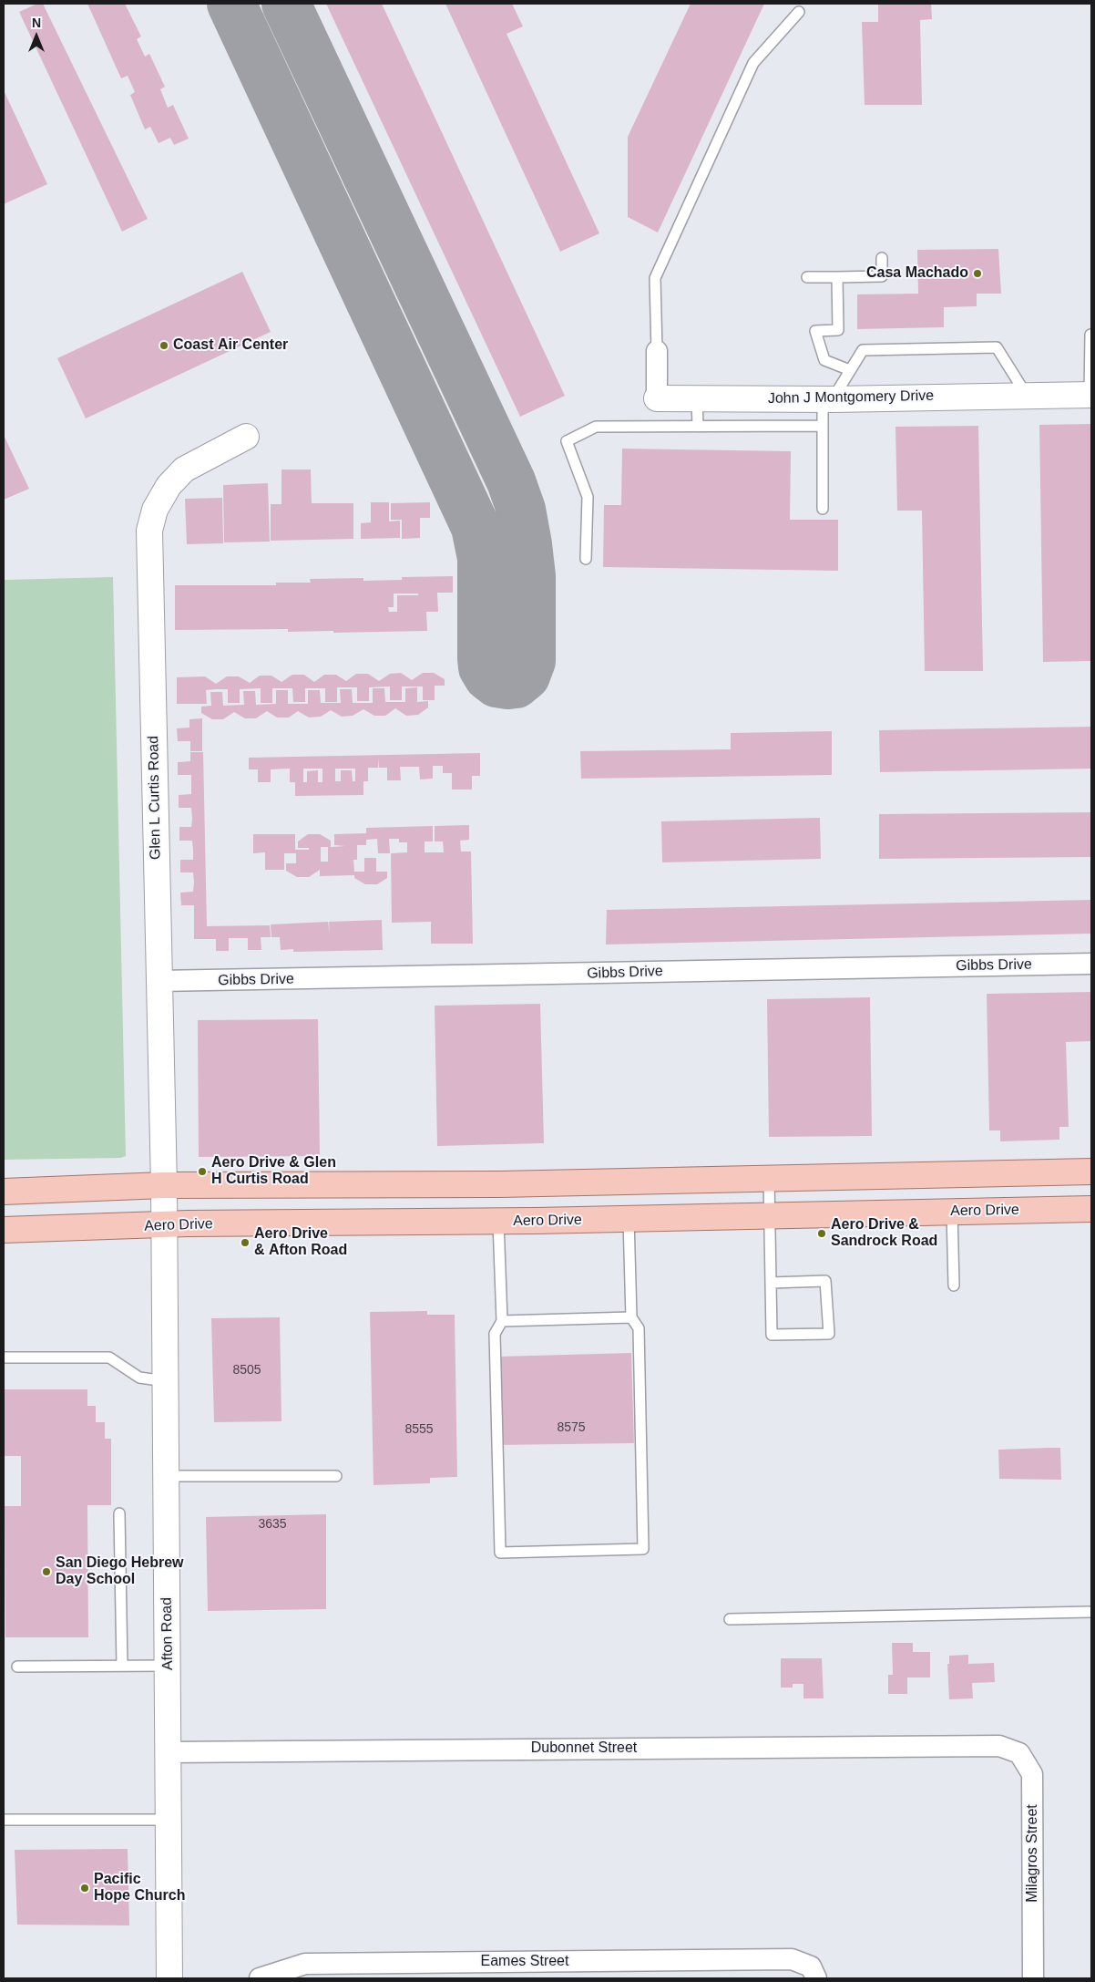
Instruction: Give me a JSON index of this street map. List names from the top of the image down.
{
  "streets": {
    "main road": ["Aero Drive"],
    "street": [
      "John J Montgomery Drive",
      "Glen L Curtis Road",
      "Gibbs Drive",
      "Afton Road",
      "Dubonnet Street",
      "Milagros Street",
      "Eames Street"
    ]
  },
  "crossings": [
    ["Glen L Curtis Road", "Gibbs Drive"],
    ["Glen L Curtis Road", "Aero Drive"],
    ["Glen L Curtis Road", "Afton Road"],
    ["Aero Drive", "Afton Road"],
    ["Afton Road", "Dubonnet Street"],
    ["Dubonnet Street", "Milagros Street"]
  ],
  "places": [
    "Casa Machado",
    "Coast Air Center",
    "Aero Drive & Glen H Curtis Road",
    "Aero Drive & Sandrock Road",
    "Aero Drive & Afton Road",
    "San Diego Hebrew Day School",
    "Pacific Hope Church"
  ],
  "house_numbers": [
    "8505",
    "8575",
    "8555",
    "3635"
  ],
  "north": "top"
}
